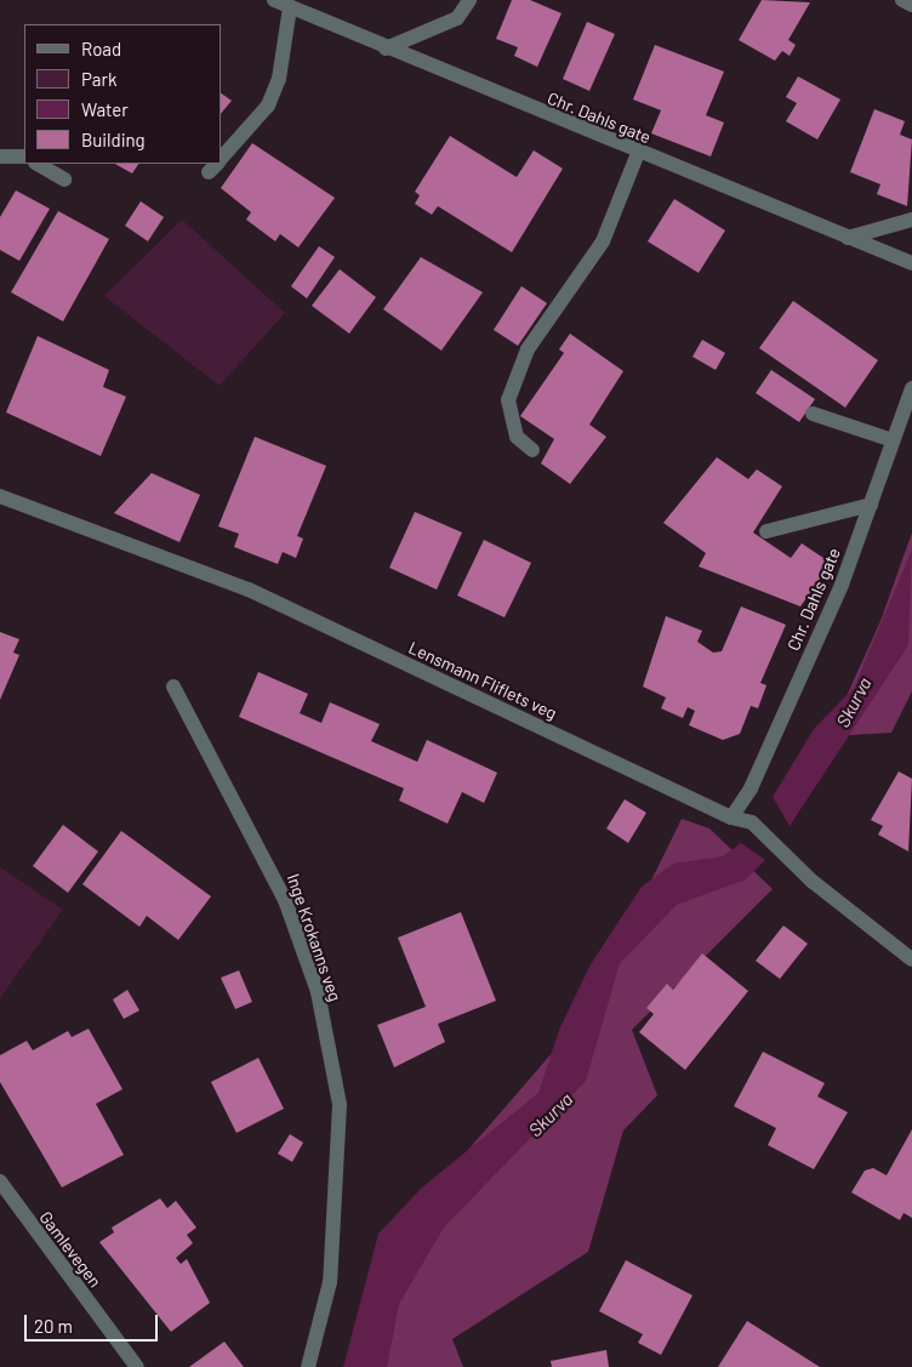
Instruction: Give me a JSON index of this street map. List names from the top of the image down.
{
  "streets": {
    "street": [
      "Chr. Dahls gate",
      "Lensmann Fliflets veg",
      "Inge Krokanns veg",
      "Gamlevegen"
    ]
  },
  "crossings": [
    ["Chr. Dahls gate", "Lensmann Fliflets veg"]
  ],
  "water": ["Skurva"],
  "legend": [
    "Road",
    "Park",
    "Water",
    "Building"
  ],
  "scale_bar": "20 m"
}
